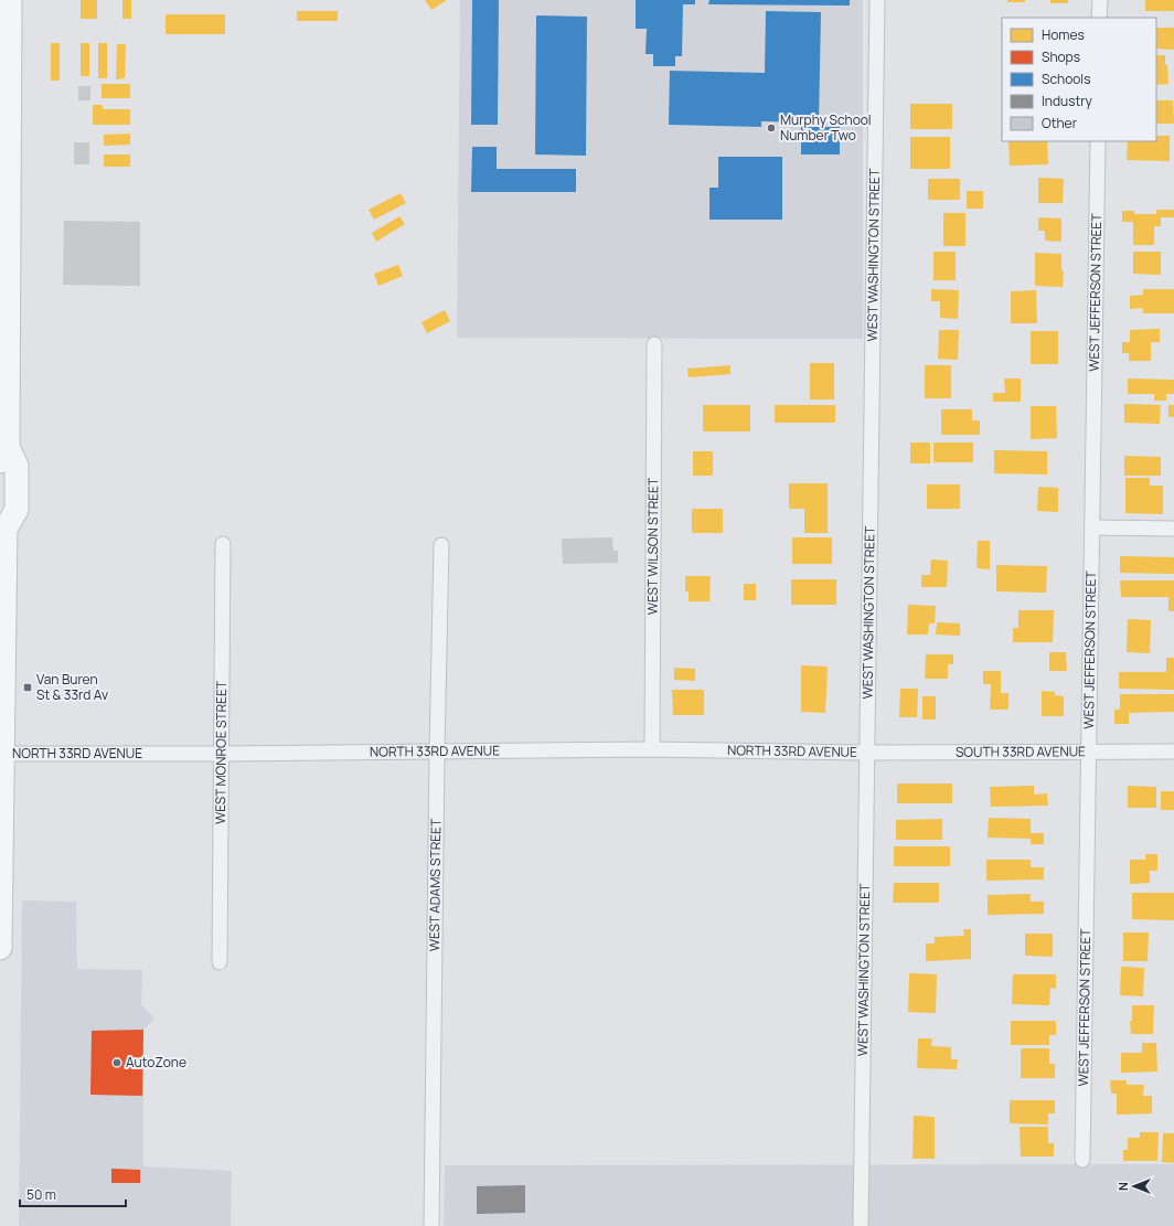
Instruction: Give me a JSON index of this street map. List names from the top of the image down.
{
  "streets": {
    "street": [
      "WEST WASHINGTON STREET",
      "WEST JEFFERSON STREET",
      "WEST WILSON STREET",
      "NORTH 33RD AVENUE",
      "WEST MONROE STREET",
      "SOUTH 33RD AVENUE",
      "WEST ADAMS STREET"
    ]
  },
  "crossings": [
    ["WEST WASHINGTON STREET", "NORTH 33RD AVENUE"],
    ["WEST WASHINGTON STREET", "SOUTH 33RD AVENUE"],
    ["WEST JEFFERSON STREET", "SOUTH 33RD AVENUE"],
    ["WEST WILSON STREET", "NORTH 33RD AVENUE"],
    ["NORTH 33RD AVENUE", "WEST MONROE STREET"],
    ["NORTH 33RD AVENUE", "SOUTH 33RD AVENUE"],
    ["NORTH 33RD AVENUE", "WEST ADAMS STREET"]
  ],
  "places": {
    "other": ["Murphy School Number Two", "AutoZone"],
    "transit": ["Van Buren St & 33rd Av"]
  },
  "legend": [
    "Homes",
    "Shops",
    "Schools",
    "Industry",
    "Other"
  ],
  "scale_bar": "50 m",
  "north": "left"
}
